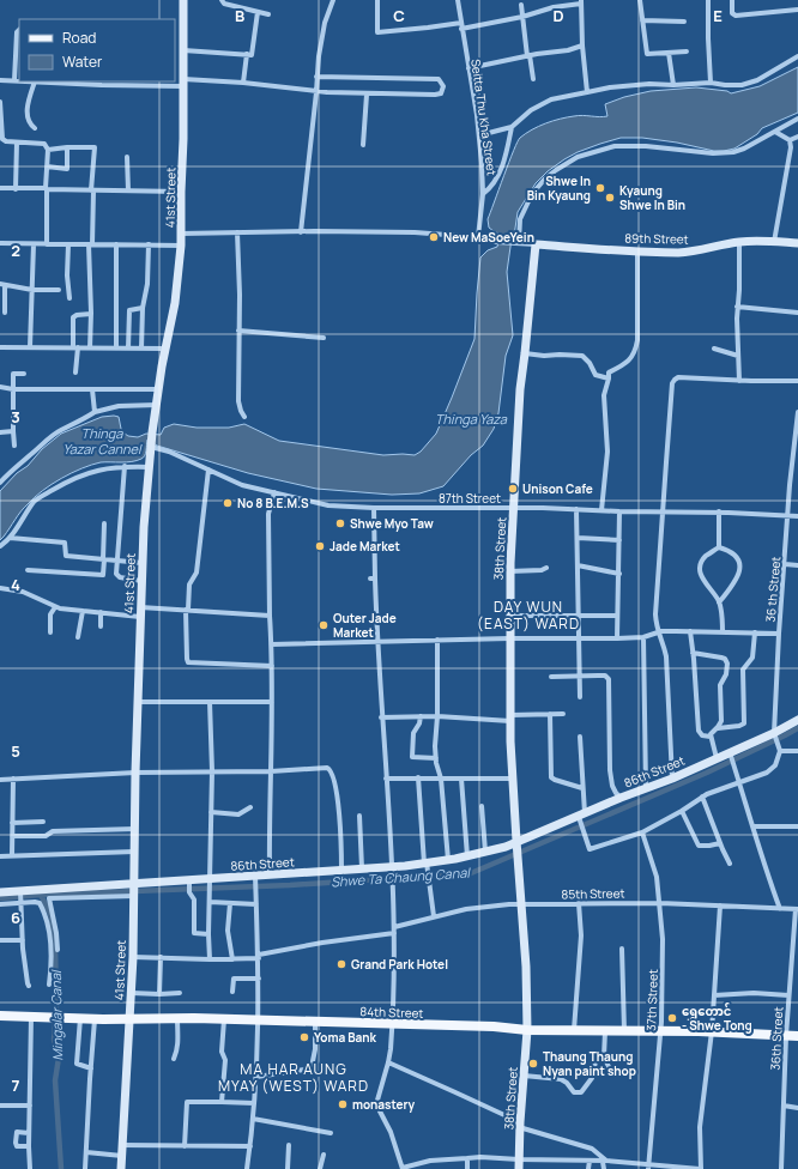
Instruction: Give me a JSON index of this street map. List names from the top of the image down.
{
  "streets": {
    "main road": [
      "41st Street",
      "89th Street",
      "38th Street",
      "86th Street",
      "84th Street"
    ],
    "street": [
      "Seitta Thu Kha Street",
      "87th Street",
      "36 th Street",
      "85th Street",
      "37th Street",
      "36th Street"
    ]
  },
  "crossings": [
    ["Seitta Thu Kha Street", "89th Street"],
    ["41st Street", "89th Street"],
    ["41st Street", "87th Street"],
    ["41st Street", "86th Street"],
    ["41st Street", "84th Street"],
    ["89th Street", "38th Street"],
    ["87th Street", "38th Street"],
    ["87th Street", "36 th Street"],
    ["38th Street", "86th Street"],
    ["38th Street", "85th Street"],
    ["38th Street", "84th Street"],
    ["36 th Street", "86th Street"],
    ["85th Street", "37th Street"],
    ["85th Street", "36th Street"],
    ["37th Street", "84th Street"],
    ["84th Street", "36th Street"]
  ],
  "districts": ["DAY WUN (EAST) WARD", "MA HAR AUNG MYAY (WEST) WARD"],
  "water": [
    "Thinga Yaza",
    "Thinga Yazar Cannel",
    "Shwe Ta Chaung Canal",
    "Mingalar Canal"
  ],
  "places": [
    "Shwe In Bin Kyaung",
    "Kyaung Shwe In Bin",
    "New MaSoeYein",
    "Unison Cafe",
    "No 8 B.E.M.S",
    "Shwe Myo Taw",
    "Jade Market",
    "Outer Jade Market",
    "Grand Park Hotel",
    "ရွှေတောင် - Shwe Tong",
    "Yoma Bank",
    "Thaung Thaung Nyan paint shop",
    "monastery"
  ],
  "legend": ["Road", "Water"],
  "grid": {
    "columns": [
      "B",
      "C",
      "D",
      "E"
    ],
    "rows": [
      "2",
      "3",
      "4",
      "5",
      "6",
      "7"
    ]
  }
}
